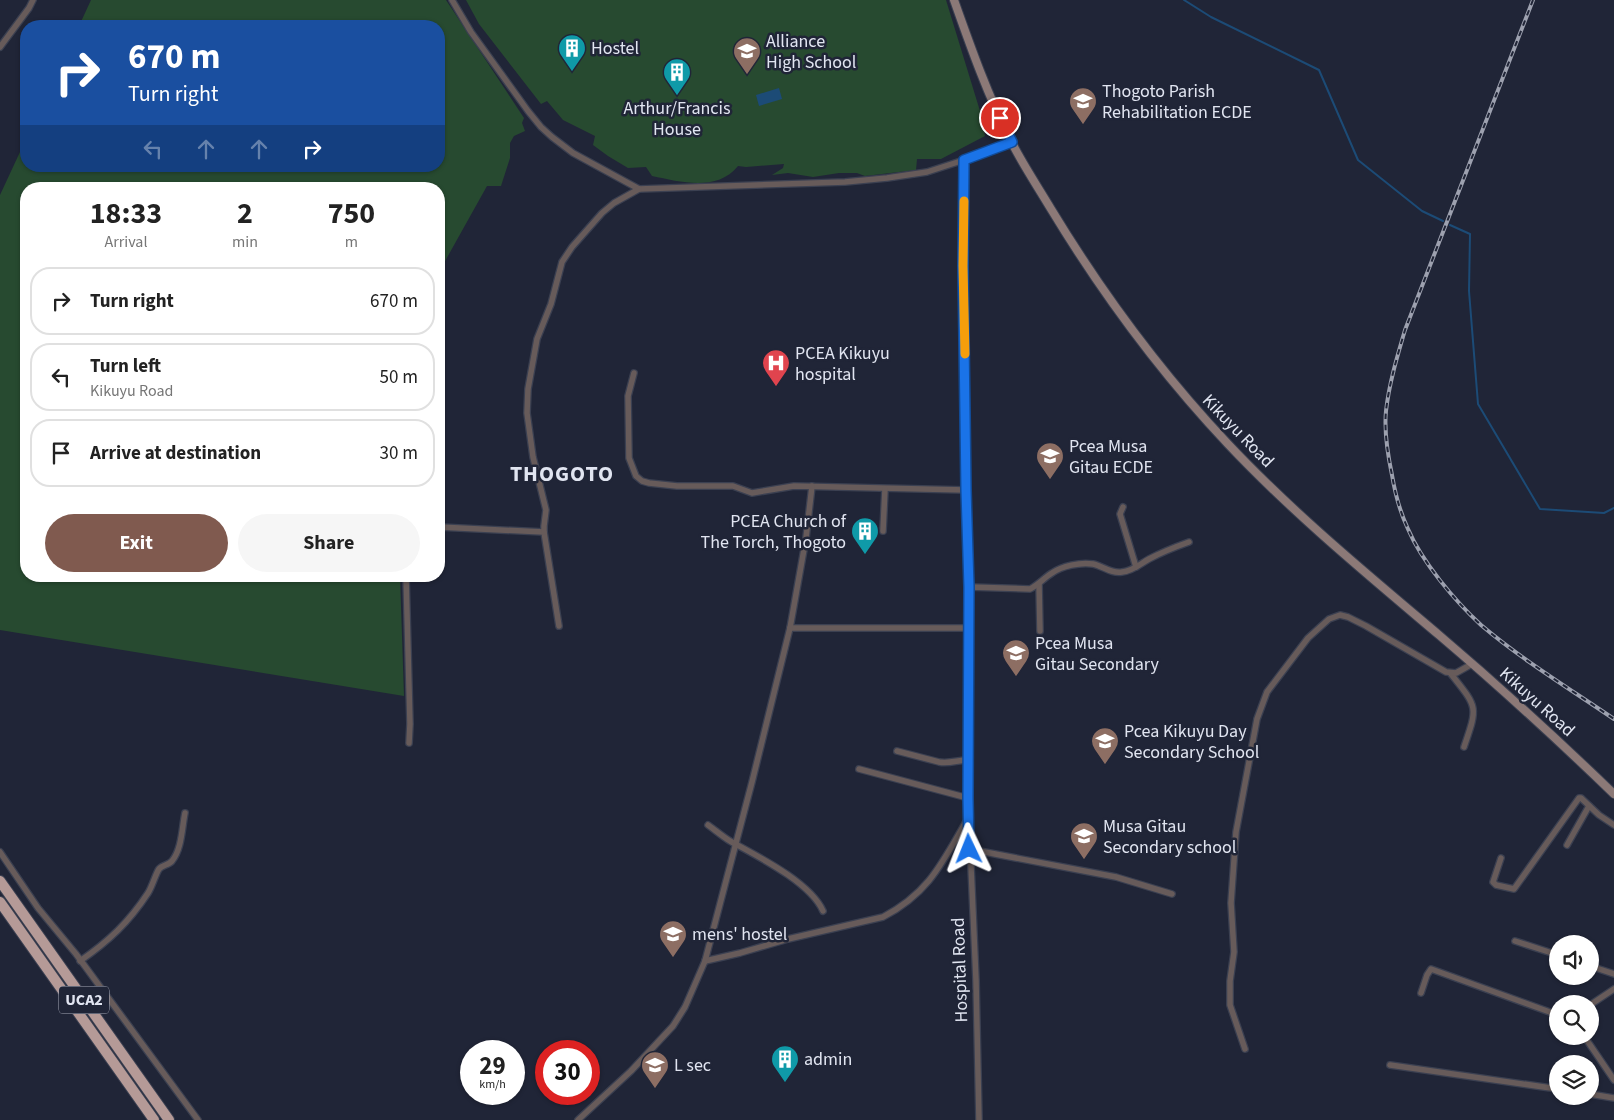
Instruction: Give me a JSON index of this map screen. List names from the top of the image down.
{
  "streets": {
    "highway": ["UCA2"],
    "main road": ["Kikuyu Road"],
    "street": ["Hospital Road"]
  },
  "districts": ["THOGOTO"],
  "places": {
    "building": [
      "Hostel",
      "Arthur/Francis House",
      "PCEA Church of The Torch, Thogoto",
      "admin"
    ],
    "school or university": [
      "Alliance High School",
      "Thogoto Parish Rehabilitation ECDE",
      "Pcea Musa Gitau ECDE",
      "Pcea Musa Gitau Secondary",
      "Pcea Kikuyu Day Secondary School",
      "Musa Gitau Secondary school",
      "mens' hostel",
      "L sec"
    ],
    "hospital": ["PCEA Kikuyu hospital"]
  },
  "page": {
    "turn": ["670 m", "Turn right"],
    "eta": [
      "18:33",
      "Arrival",
      "2",
      "min",
      "750",
      "m"
    ],
    "list": [
      {
        "name": "Turn right",
        "value": "670 m"
      },
      {
        "name": "Turn left",
        "note": "Kikuyu Road",
        "value": "50 m"
      },
      {
        "name": "Arrive at destination",
        "value": "30 m"
      }
    ],
    "buttons": ["Exit", "Share"],
    "speed": "29 km/h",
    "limit": "30"
  }
}
